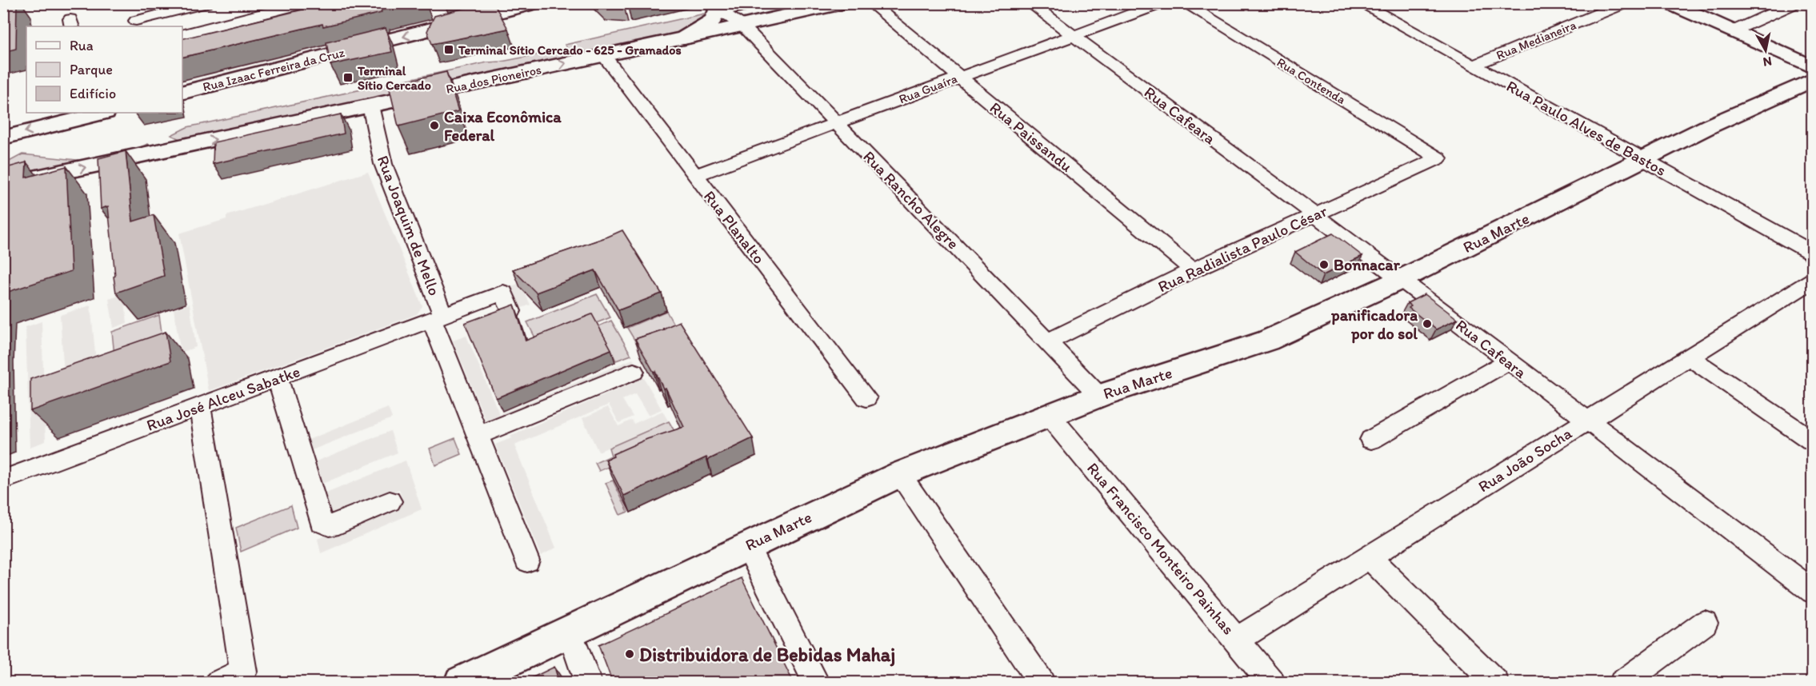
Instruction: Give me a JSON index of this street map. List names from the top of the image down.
{
  "streets": {
    "street": [
      "Rua Medianeira",
      "Rua Izaac Ferreira da Cruz",
      "Rua dos Pioneiros",
      "Rua Contenda",
      "Rua Guaíra",
      "Rua Cafeara",
      "Rua Paulo Alves de Bastos",
      "Rua Paissandu",
      "Rua Rancho Alegre",
      "Rua Joaquim de Mello",
      "Rua Planalto",
      "Rua Marte",
      "Rua Radialista Paulo César",
      "Rua José Alceu Sabatke",
      "Rua João Socha",
      "Rua Francisco Monteiro Painhas"
    ]
  },
  "crossings": [
    ["Rua Medianeira", "Rua Paulo Alves de Bastos"],
    ["Rua dos Pioneiros", "Rua Rancho Alegre"],
    ["Rua dos Pioneiros", "Rua Joaquim de Mello"],
    ["Rua dos Pioneiros", "Rua Planalto"],
    ["Rua Contenda", "Rua Radialista Paulo César"],
    ["Rua Guaíra", "Rua Cafeara"],
    ["Rua Guaíra", "Rua Paissandu"],
    ["Rua Guaíra", "Rua Rancho Alegre"],
    ["Rua Guaíra", "Rua Planalto"],
    ["Rua Cafeara", "Rua Marte"],
    ["Rua Cafeara", "Rua Radialista Paulo César"],
    ["Rua Cafeara", "Rua João Socha"],
    ["Rua Paulo Alves de Bastos", "Rua Marte"],
    ["Rua Paissandu", "Rua Radialista Paulo César"],
    ["Rua Rancho Alegre", "Rua Marte"],
    ["Rua Rancho Alegre", "Rua Radialista Paulo César"],
    ["Rua Joaquim de Mello", "Rua José Alceu Sabatke"],
    ["Rua Marte", "Rua Francisco Monteiro Painhas"],
    ["Rua João Socha", "Rua Francisco Monteiro Painhas"]
  ],
  "places": {
    "transit": ["Terminal Sítio Cercado - 625 - Gramados", "Terminal Sítio Cercado"],
    "other": [
      "Caixa Econômica Federal",
      "Bonnacar",
      "panificadora por do sol",
      "Distribuidora de Bebidas Mahaj"
    ]
  },
  "legend": ["Rua", "Parque", "Edifício"],
  "north": "bottom"
}
